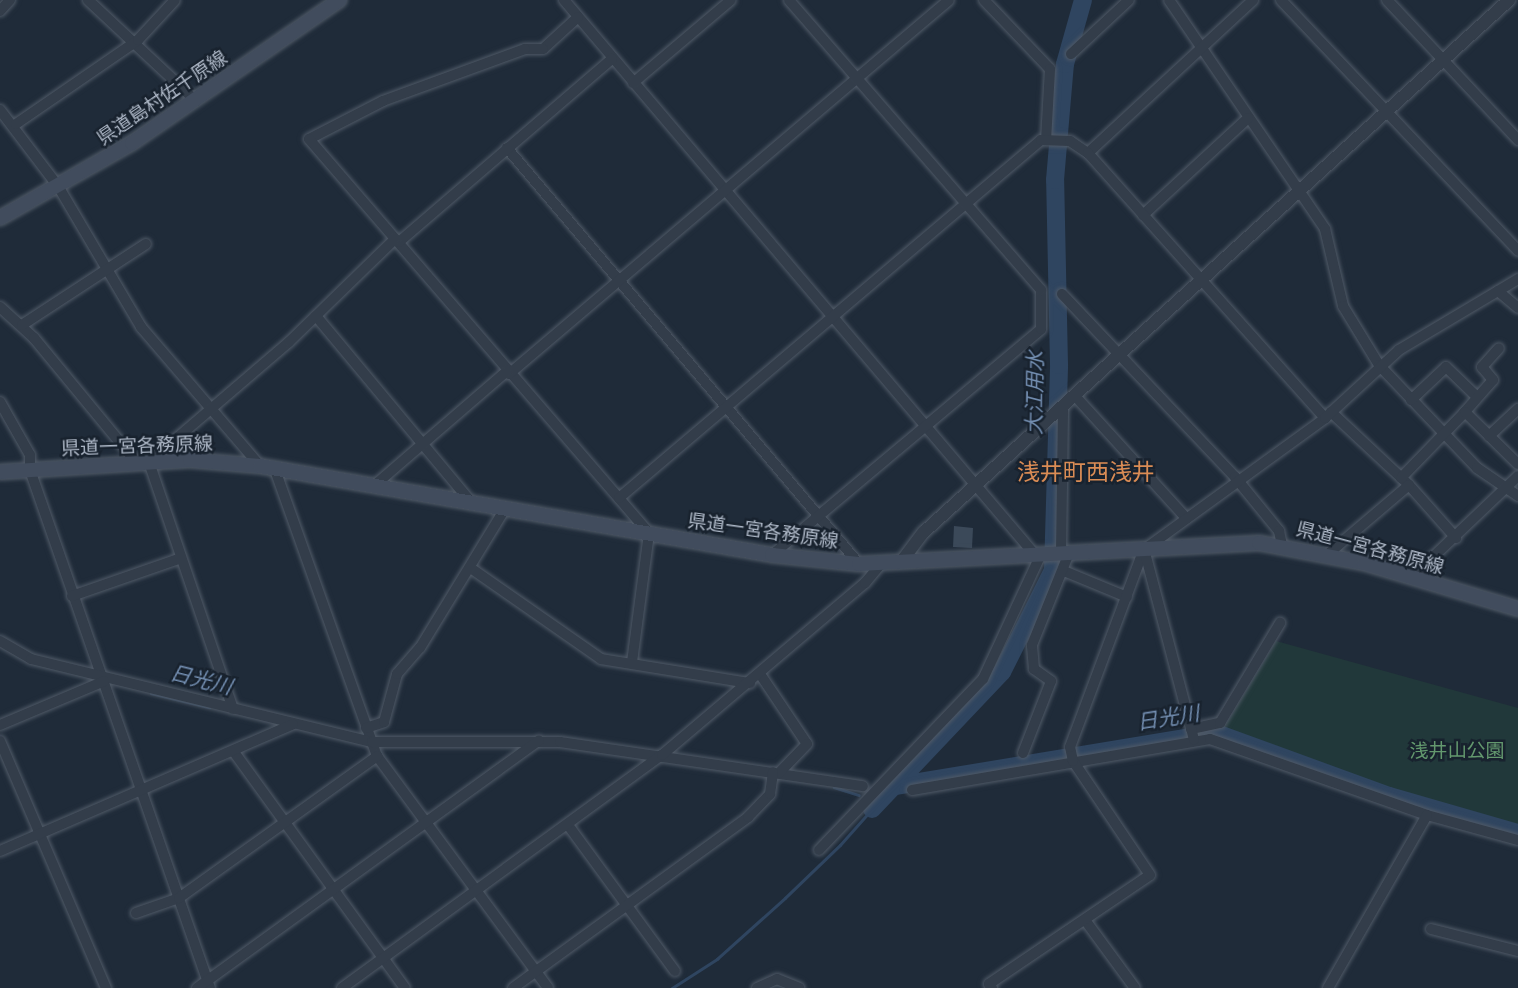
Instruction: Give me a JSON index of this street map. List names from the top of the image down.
{
  "streets": {
    "main road": ["県道島村佐千原線", "県道一宮各務原線"]
  },
  "districts": ["浅井町西浅井"],
  "water": ["大江用水", "日光川"],
  "parks": ["浅井山公園"]
}
